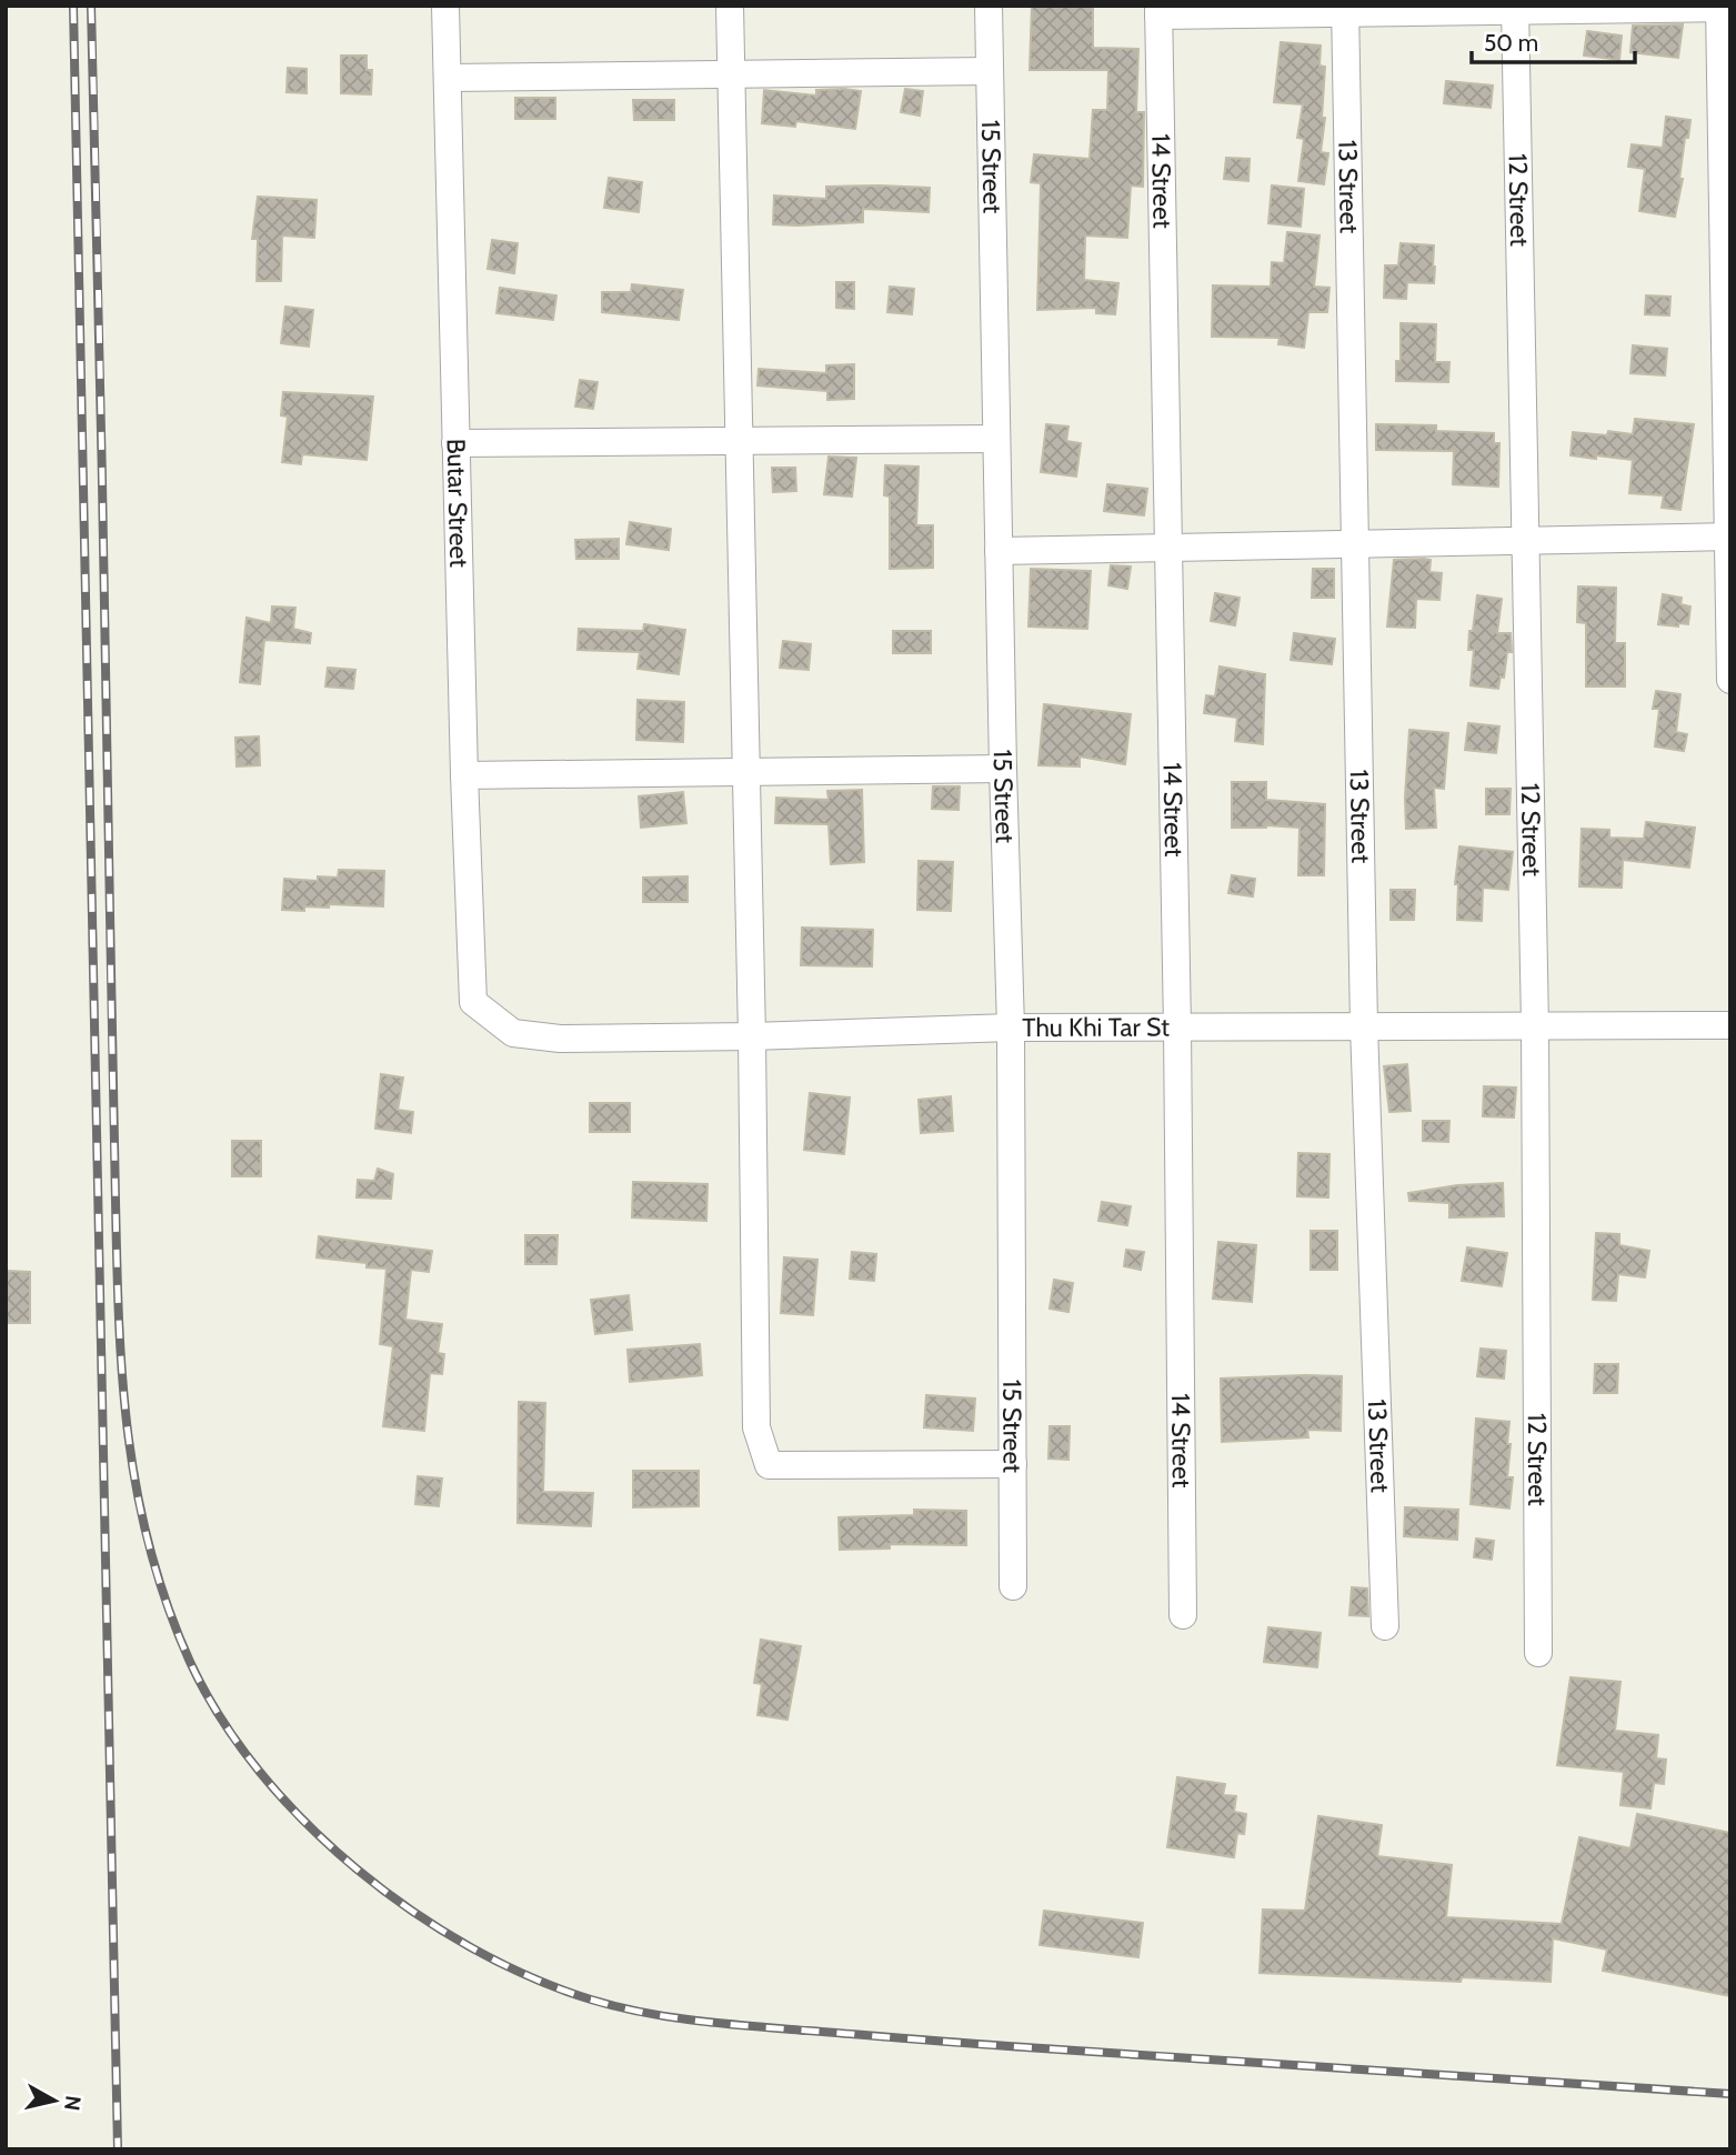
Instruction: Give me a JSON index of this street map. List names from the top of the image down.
{
  "streets": {
    "street": [
      "15 Street",
      "14 Street",
      "13 Street",
      "12 Street",
      "Butar Street",
      "Thu Khi Tar St"
    ]
  },
  "crossings": [
    ["15 Street", "Thu Khi Tar St"],
    ["14 Street", "Thu Khi Tar St"],
    ["13 Street", "Thu Khi Tar St"],
    ["12 Street", "Thu Khi Tar St"],
    ["Butar Street", "Thu Khi Tar St"]
  ],
  "scale_bar": "50 m",
  "north": "right"
}
